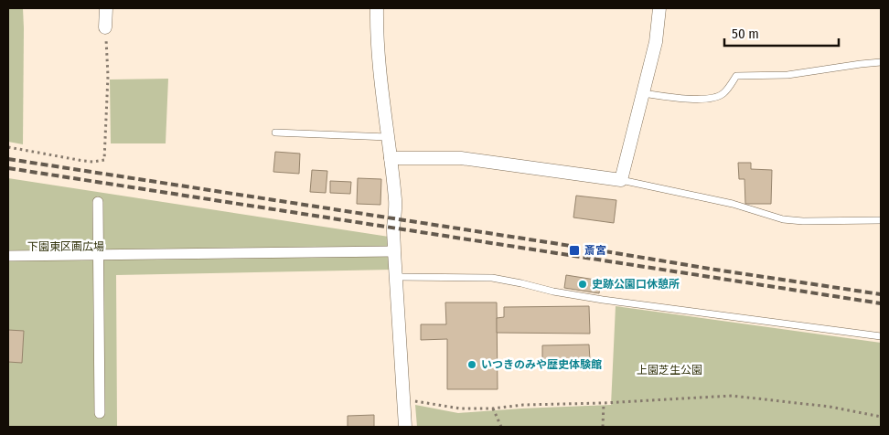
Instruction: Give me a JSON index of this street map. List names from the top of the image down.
{
  "parks": ["下園東区画広場", "上園芝生公園"],
  "places": {
    "transit": ["斎宮"],
    "other": ["史跡公園口休憩所", "いつきのみや歴史体験館"]
  },
  "scale_bar": "50 m"
}
